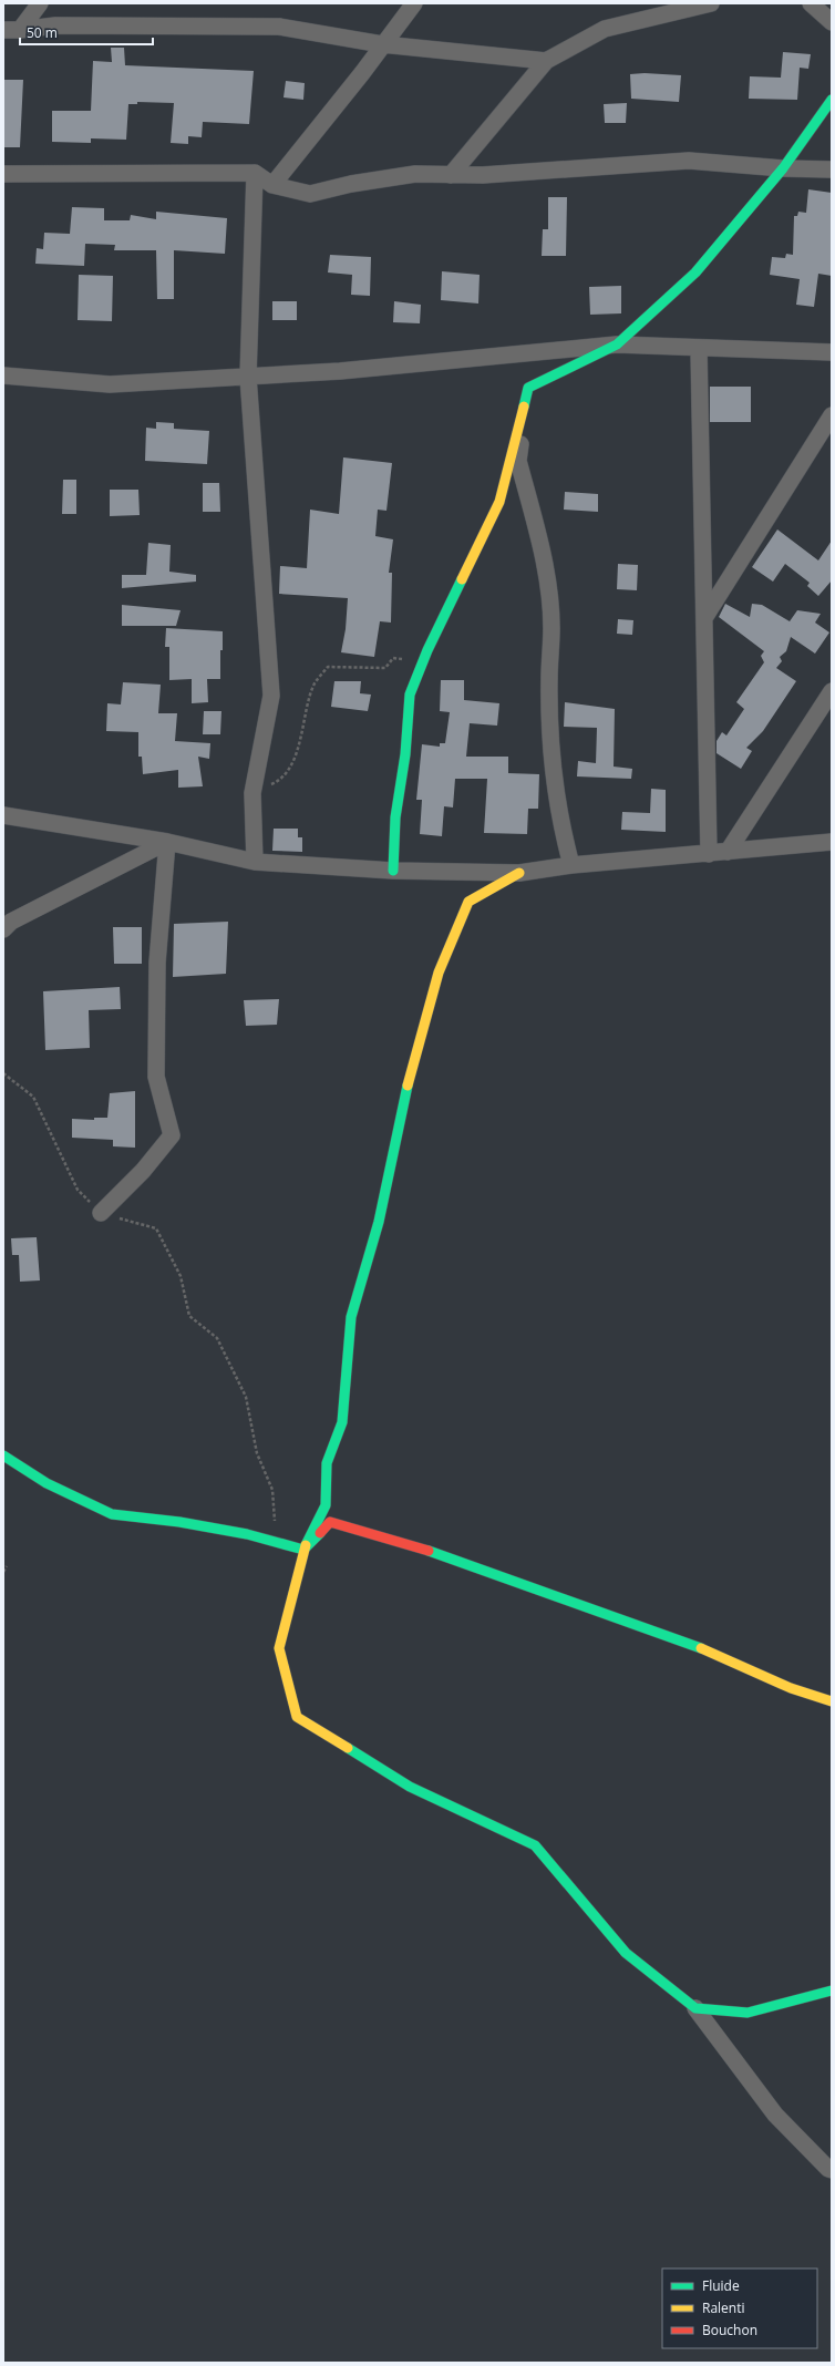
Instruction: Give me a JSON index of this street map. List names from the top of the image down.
{
  "legend": ["Fluide", "Ralenti", "Bouchon"],
  "scale_bar": "50 m"
}
